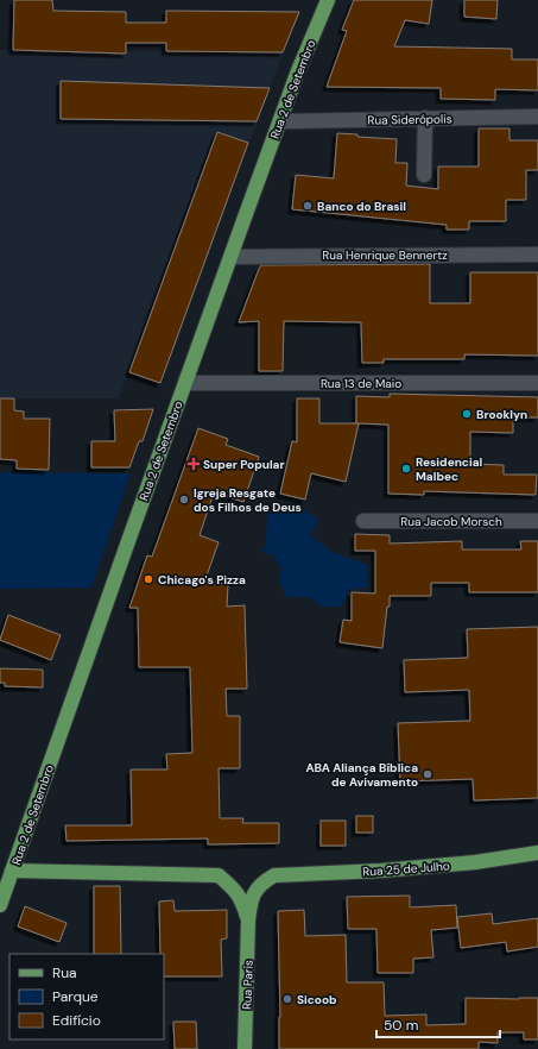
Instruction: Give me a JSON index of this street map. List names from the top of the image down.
{
  "streets": {
    "main road": ["Rua 2 de Setembro", "Rua 25 de Julho", "Rua Paris"],
    "street": [
      "Rua Siderópolis",
      "Rua Henrique Bennertz",
      "Rua 13 de Maio",
      "Rua Jacob Morsch"
    ]
  },
  "crossings": [
    ["Rua 2 de Setembro", "Rua Siderópolis"],
    ["Rua 2 de Setembro", "Rua Henrique Bennertz"],
    ["Rua 2 de Setembro", "Rua 13 de Maio"],
    ["Rua 2 de Setembro", "Rua Paris"],
    ["Rua 25 de Julho", "Rua Paris"]
  ],
  "places": {
    "other": [
      "Banco do Brasil",
      "Brooklyn",
      "Residencial Malbec",
      "Igreja Resgate dos Filhos de Deus",
      "Chicago's Pizza",
      "ABA Aliança Bíblica de Avivamento",
      "Sicoob"
    ],
    "health": ["Super Popular"]
  },
  "legend": ["Rua", "Parque", "Edifício"],
  "scale_bar": "50 m"
}
